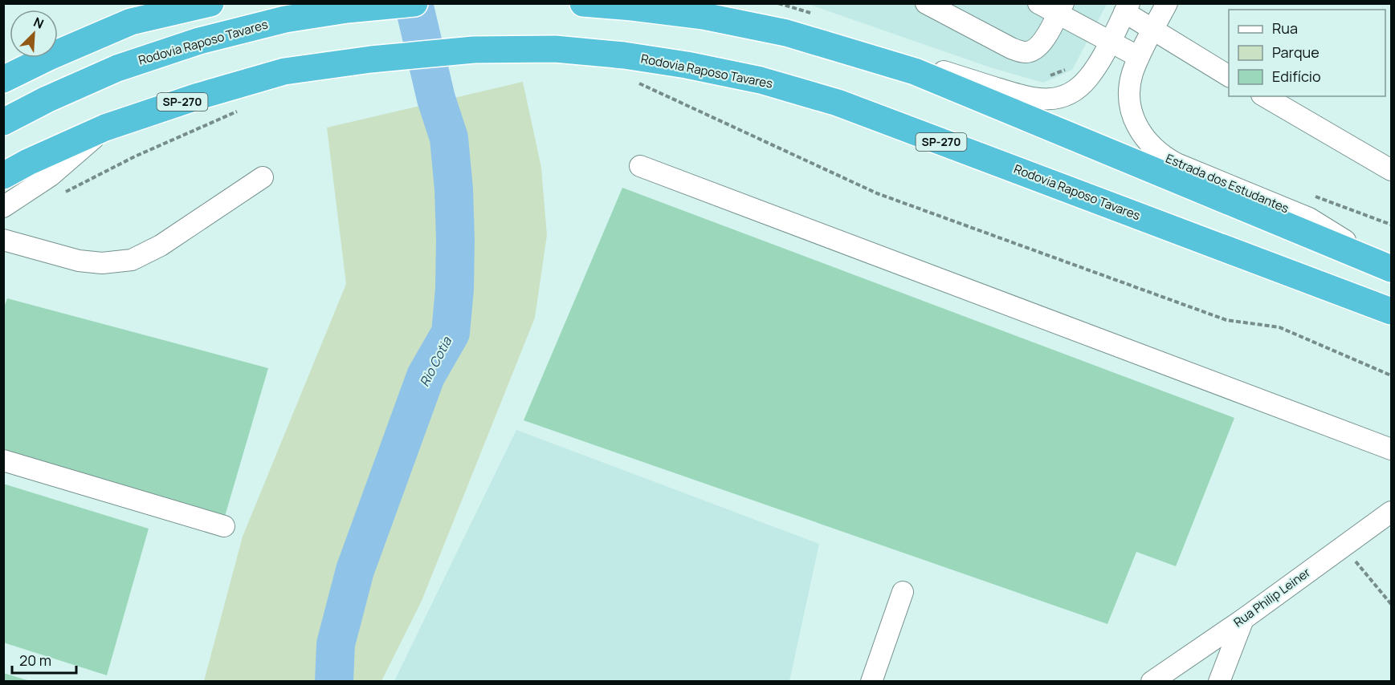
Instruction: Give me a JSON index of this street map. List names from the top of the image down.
{
  "streets": {
    "highway": ["Rodovia Raposo Tavares", "SP-270"],
    "street": ["Estrada dos Estudantes", "Rua Philip Leiner"]
  },
  "water": ["Rio Cotia"],
  "legend": ["Rua", "Parque", "Edifício"],
  "scale_bar": "20 m",
  "north": "top right"
}
